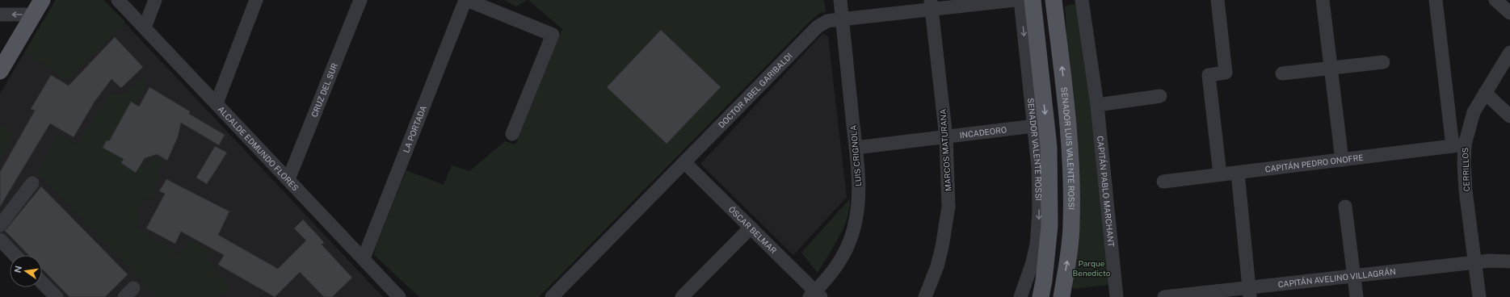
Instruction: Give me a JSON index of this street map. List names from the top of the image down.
{
  "streets": {
    "main road": ["SENADOR LUIS VALENTE ROSSI"],
    "street": [
      "CRUZ DEL SUR",
      "DOCTOR ABEL GARIBALDI",
      "LA PORTADA",
      "INCADEORO",
      "ALCALDE EDMUNDO FLORES",
      "SENADOR VALENTE ROSSI",
      "MARCOS MATURANA",
      "LUIS CRIGNOLA",
      "CAPITÁN PEDRO ONOFRE",
      "CERRILLOS",
      "CAPITÁN PABLO MARCHANT",
      "ÓSCAR BELMAR",
      "CAPITÁN AVELINO VILLAGRÁN"
    ]
  },
  "crossings": [
    ["CRUZ DEL SUR", "ALCALDE EDMUNDO FLORES"],
    ["DOCTOR ABEL GARIBALDI", "MARCOS MATURANA"],
    ["DOCTOR ABEL GARIBALDI", "LUIS CRIGNOLA"],
    ["DOCTOR ABEL GARIBALDI", "ÓSCAR BELMAR"],
    ["LA PORTADA", "ALCALDE EDMUNDO FLORES"],
    ["INCADEORO", "SENADOR VALENTE ROSSI"],
    ["INCADEORO", "MARCOS MATURANA"],
    ["INCADEORO", "LUIS CRIGNOLA"],
    ["LUIS CRIGNOLA", "ÓSCAR BELMAR"],
    ["CAPITÁN PEDRO ONOFRE", "CERRILLOS"],
    ["CERRILLOS", "CAPITÁN AVELINO VILLAGRÁN"]
  ],
  "one_way": ["SENADOR VALENTE ROSSI"],
  "parks": ["Parque Benedicto"],
  "north": "left"
}
